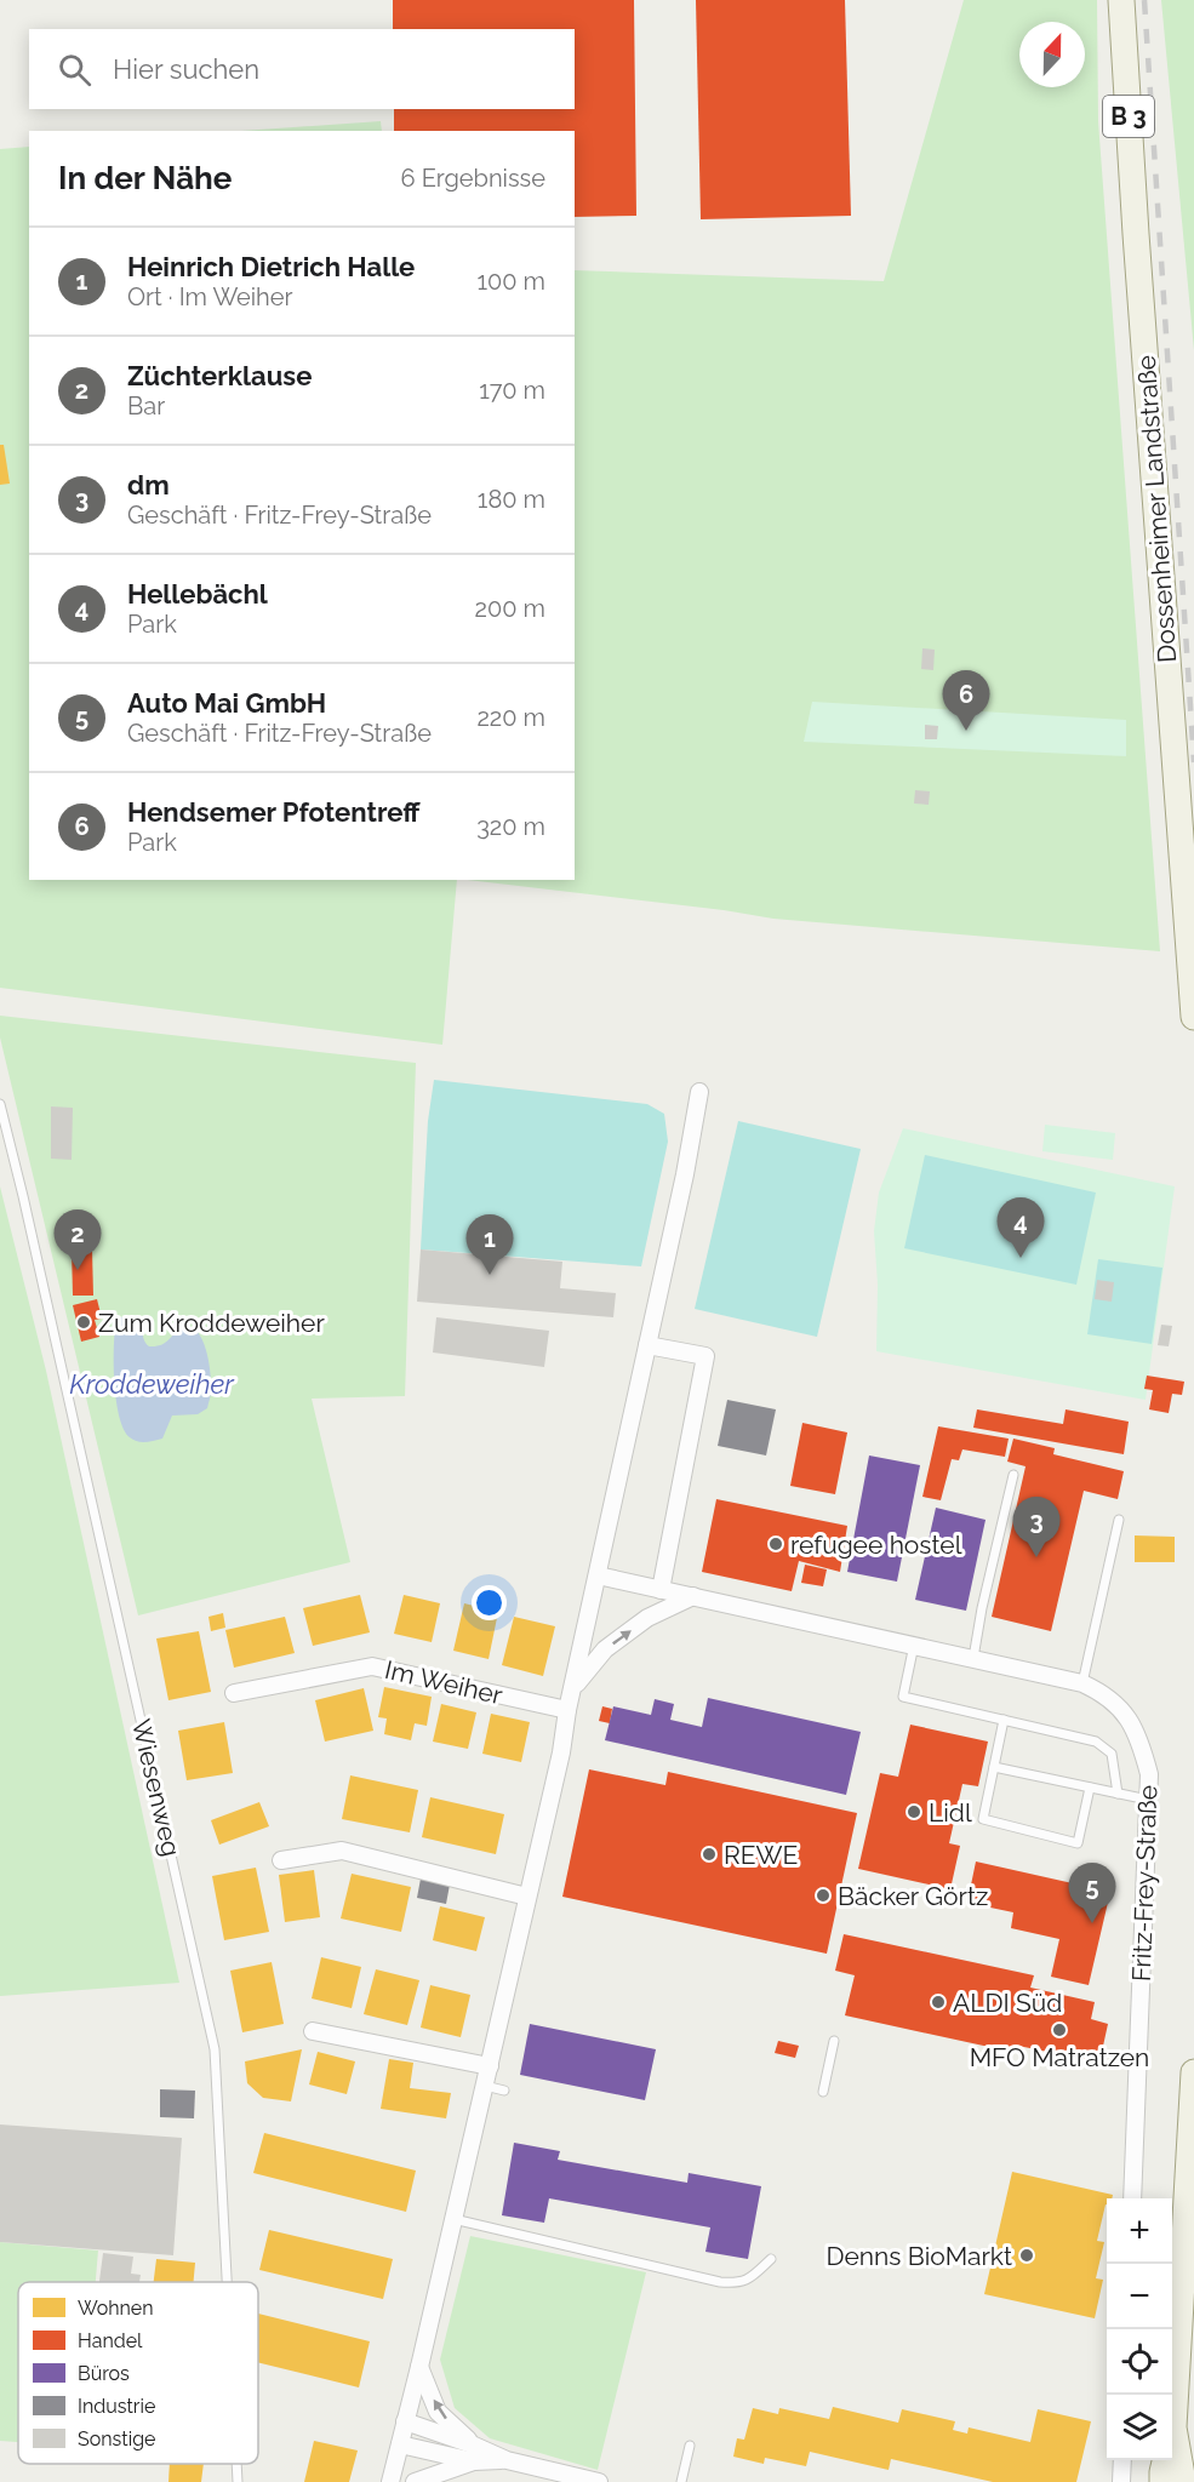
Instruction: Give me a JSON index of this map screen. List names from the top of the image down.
{
  "streets": {
    "main road": ["B 3", "Dossenheimer Landstraße"],
    "street": ["Im Weiher", "Fritz-Frey-Straße"],
    "lane": ["Wiesenweg"]
  },
  "water": ["Kroddeweiher"],
  "places": [
    "Zum Kroddeweiher",
    "refugee hostel",
    "Lidl",
    "REWE",
    "Bäcker Görtz",
    "ALDI Süd",
    "MFO Matratzen",
    "Denns BioMarkt"
  ],
  "legend": [
    "Wohnen",
    "Handel",
    "Büros",
    "Industrie",
    "Sonstige"
  ],
  "north": "top",
  "page": {
    "search": "Hier suchen",
    "heading": ["In der Nähe", "6 Ergebnisse"],
    "list": [
      {
        "mark": "1",
        "name": "Heinrich Dietrich Halle",
        "note": "Ort · Im Weiher",
        "value": "100 m"
      },
      {
        "mark": "2",
        "name": "Züchterklause",
        "note": "Bar",
        "value": "170 m"
      },
      {
        "mark": "3",
        "name": "dm",
        "note": "Geschäft · Fritz-Frey-Straße",
        "value": "180 m"
      },
      {
        "mark": "4",
        "name": "Hellebächl",
        "note": "Park",
        "value": "200 m"
      },
      {
        "mark": "5",
        "name": "Auto Mai GmbH",
        "note": "Geschäft · Fritz-Frey-Straße",
        "value": "220 m"
      },
      {
        "mark": "6",
        "name": "Hendsemer Pfotentreff",
        "note": "Park",
        "value": "320 m"
      }
    ],
    "pins": [
      "6",
      "4",
      "2",
      "1",
      "3",
      "5"
    ],
    "map_buttons": ["+", "−"]
  }
}
